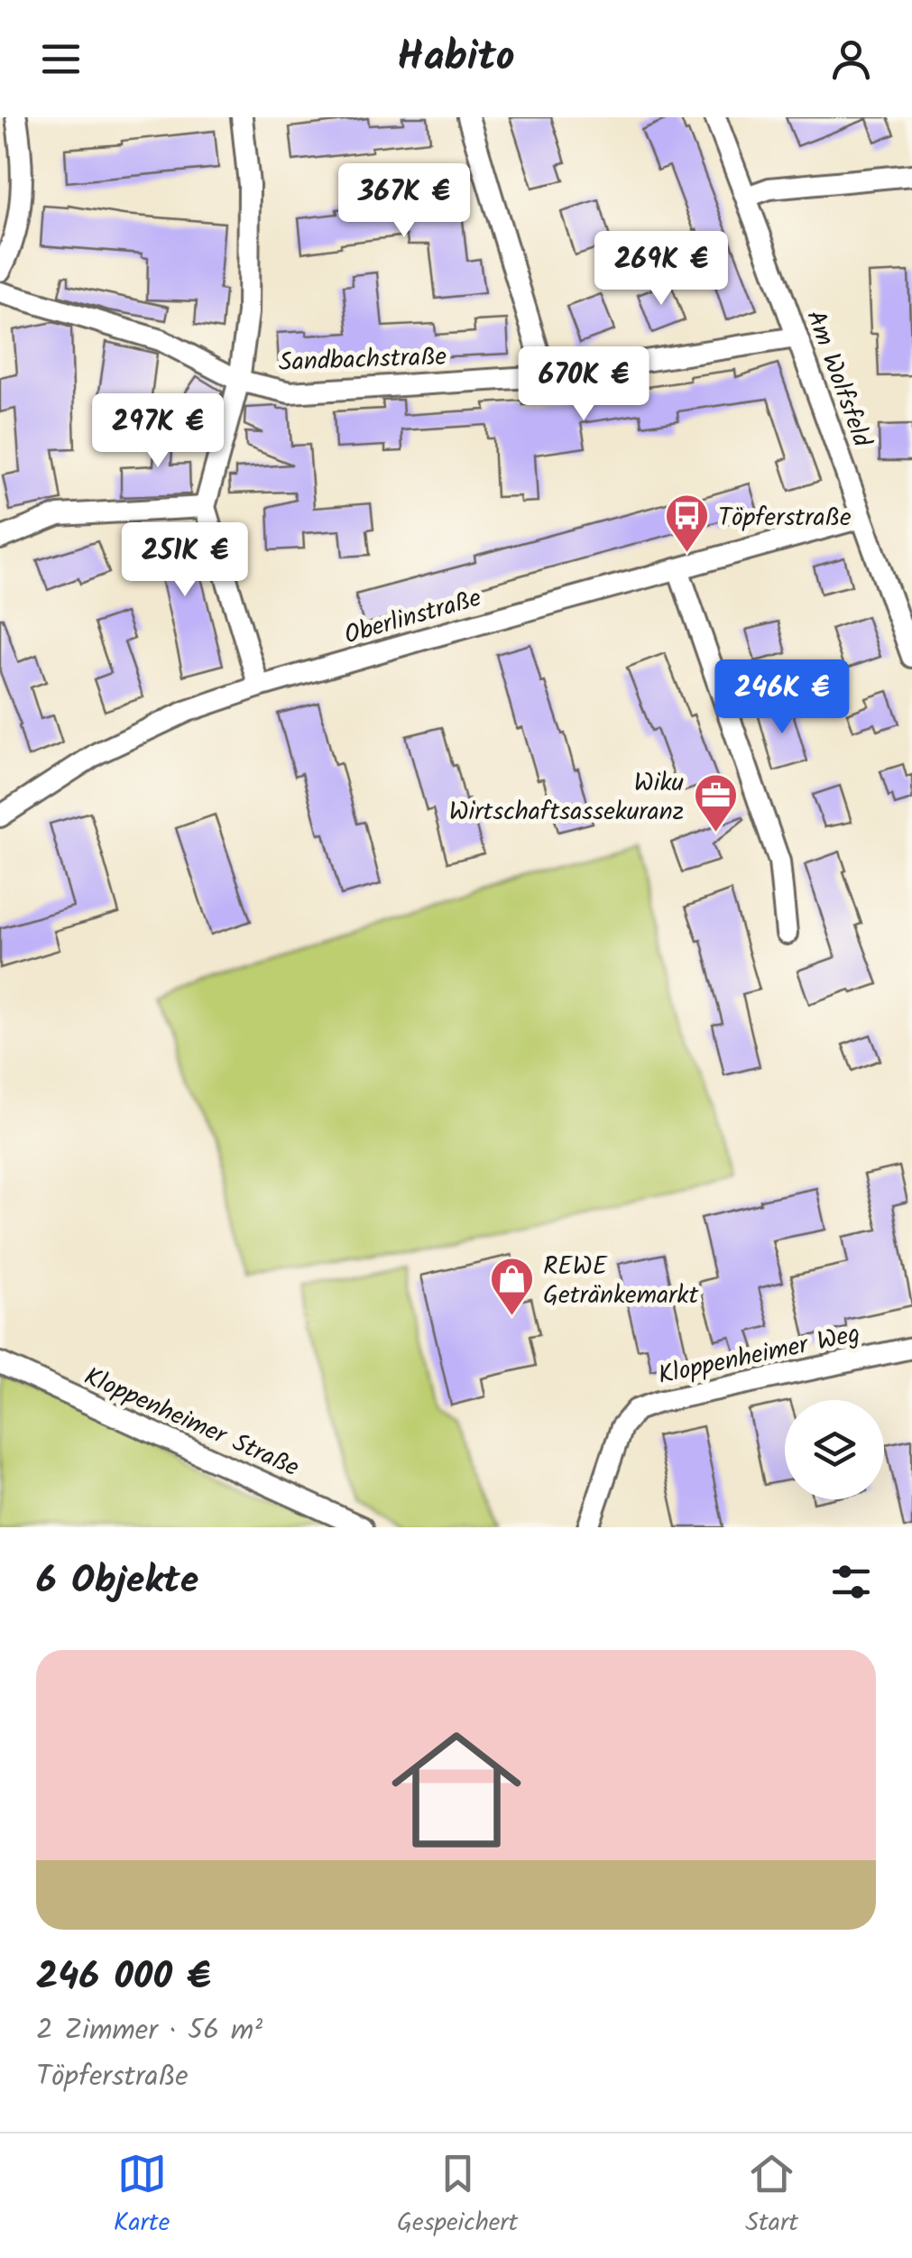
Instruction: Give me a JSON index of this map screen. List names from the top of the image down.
{
  "streets": {
    "street": [
      "Sandbachstraße",
      "Am Wolfsfeld",
      "Oberlinstraße",
      "Kloppenheimer Weg",
      "Kloppenheimer Straße"
    ]
  },
  "crossings": [
    ["Sandbachstraße", "Am Wolfsfeld"],
    ["Am Wolfsfeld", "Oberlinstraße"]
  ],
  "places": {
    "bus stop": ["Töpferstraße"],
    "office": ["Wiku Wirtschaftsassekuranz"],
    "shop": ["REWE Getränkemarkt"]
  },
  "page": {
    "header": "Habito",
    "price": [
      "367K €",
      "269K €",
      "670K €",
      "297K €",
      "251K €",
      "246K €"
    ],
    "heading": "6 Objekte",
    "list": [
      {
        "name": "246 000 €",
        "note": "2 Zimmer · 56 m² · Töpferstraße"
      }
    ],
    "tabs": ["Karte", "Gespeichert", "Start"]
  }
}
